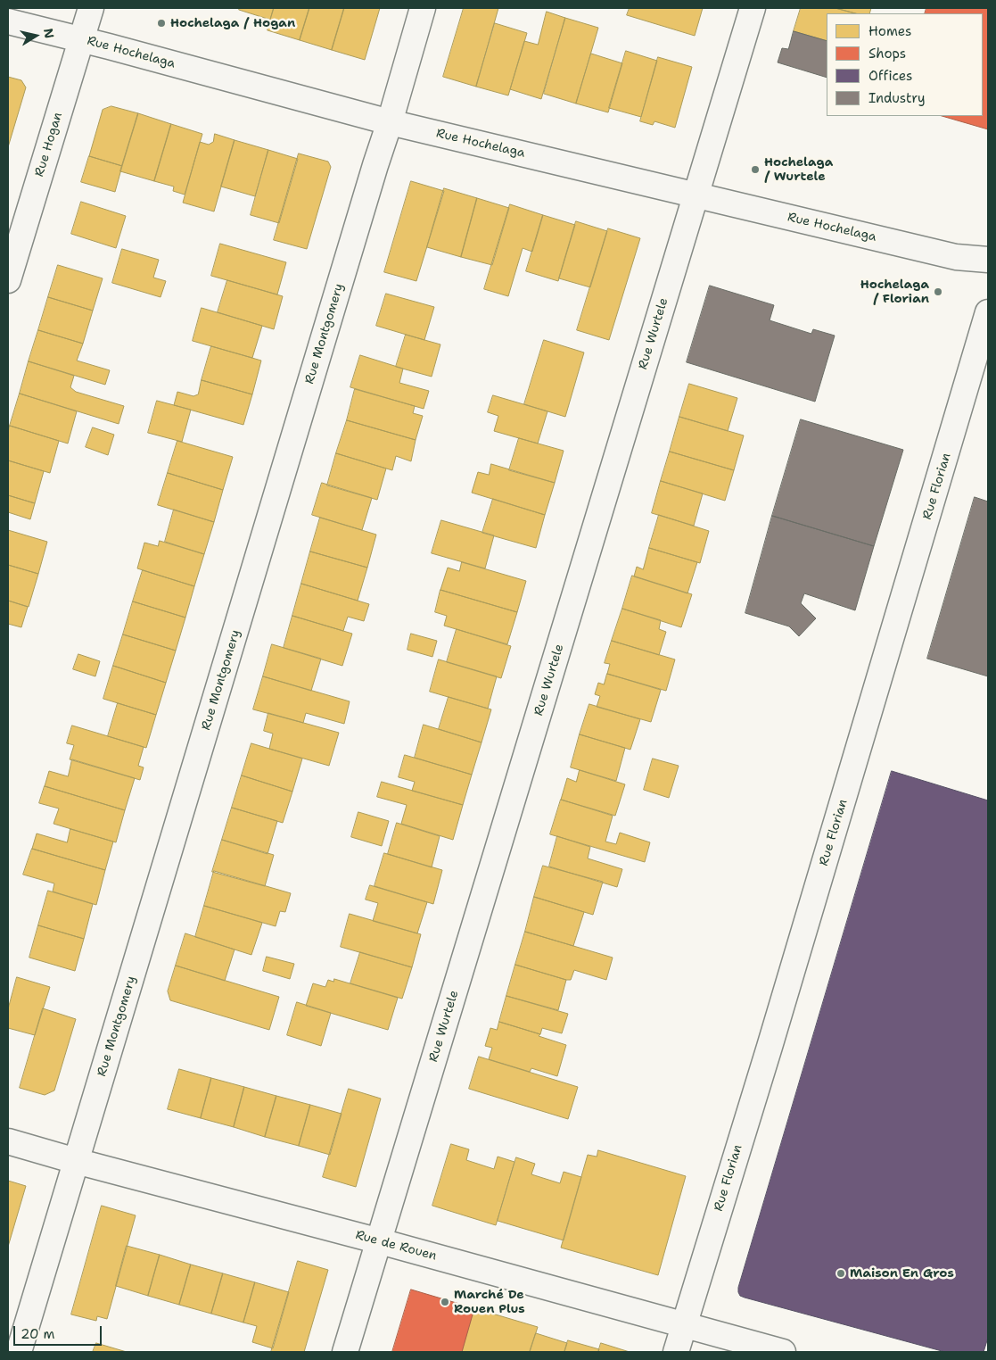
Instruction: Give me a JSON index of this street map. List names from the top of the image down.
{
  "streets": {
    "street": [
      "Rue Hochelaga",
      "Rue Hogan",
      "Rue Montgomery",
      "Rue Wurtele",
      "Rue Florian",
      "Rue de Rouen"
    ]
  },
  "crossings": [
    ["Rue Hochelaga", "Rue Hogan"],
    ["Rue Hochelaga", "Rue Montgomery"],
    ["Rue Hochelaga", "Rue Wurtele"],
    ["Rue Montgomery", "Rue de Rouen"],
    ["Rue Wurtele", "Rue de Rouen"],
    ["Rue Florian", "Rue de Rouen"]
  ],
  "places": [
    "Hochelaga / Hogan",
    "Hochelaga / Wurtele",
    "Hochelaga / Florian",
    "Maison En Gros",
    "Marché De Rouen Plus"
  ],
  "legend": [
    "Homes",
    "Shops",
    "Offices",
    "Industry"
  ],
  "scale_bar": "20 m",
  "north": "right"
}
